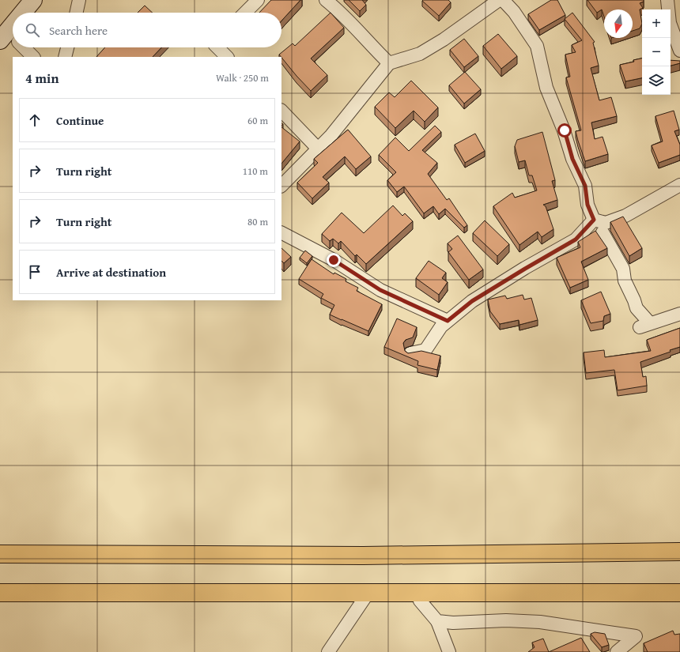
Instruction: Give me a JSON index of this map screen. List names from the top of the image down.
{
  "north": "bottom",
  "page": {
    "map_buttons": ["+", "−"],
    "search": "Search here",
    "heading": ["4 min", "Walk · 250 m"],
    "list": [
      ["Continue", "60 m"],
      ["Turn right", "110 m"],
      ["Turn right", "80 m"],
      "Arrive at destination"
    ]
  }
}
